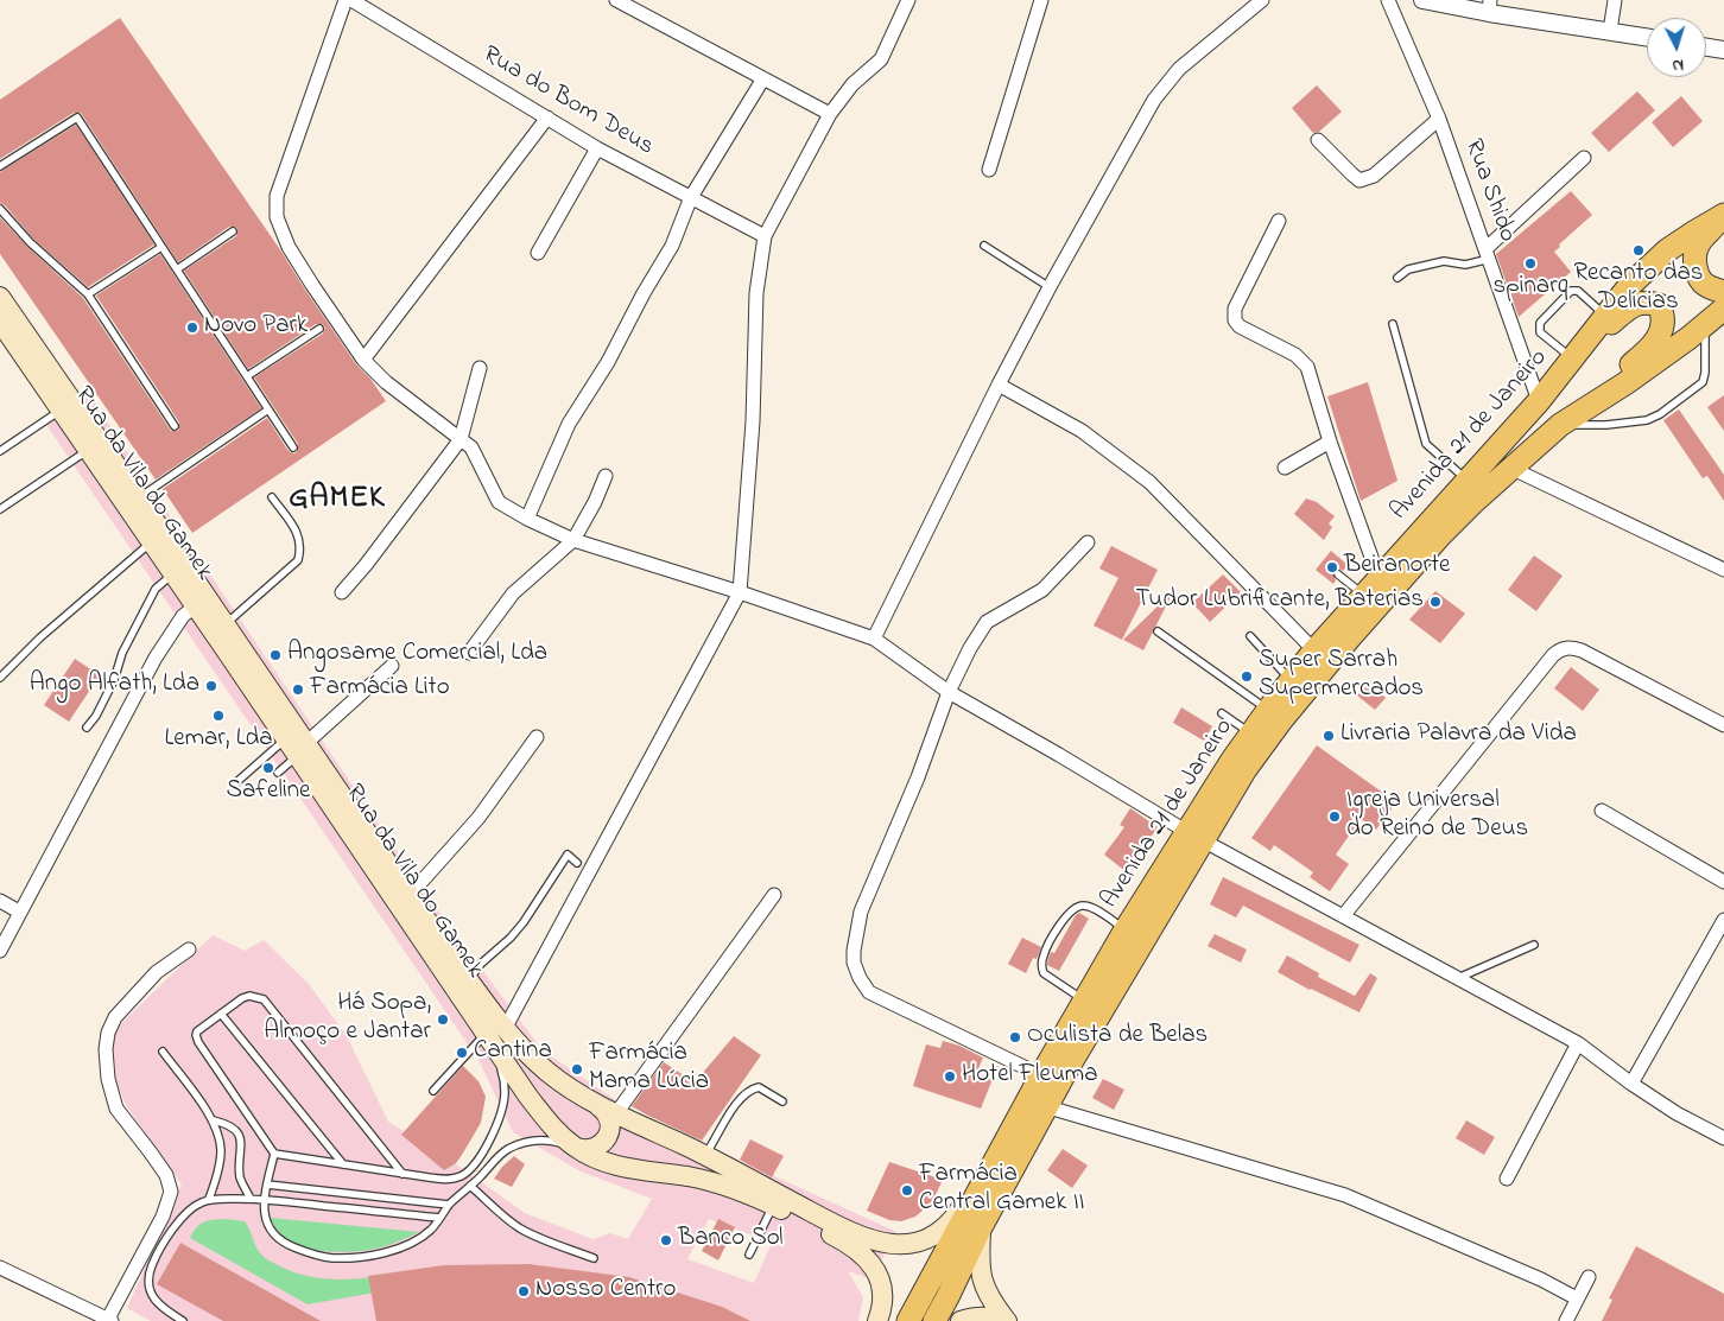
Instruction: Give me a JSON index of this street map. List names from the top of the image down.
{
  "streets": {
    "main road": ["Avenida 21 de Janeiro", "Rua da Vila do Gamek"],
    "street": ["Rua do Bom Deus", "Rua Shido"]
  },
  "crossings": [
    ["Rua Shido", "Avenida 21 de Janeiro"],
    ["Avenida 21 de Janeiro", "Rua da Vila do Gamek"]
  ],
  "districts": ["GAMEK"],
  "places": [
    "Recanto das Delícias",
    "spinarq",
    "Novo Park",
    "Beiranorte",
    "Tudor Lubrificante, Baterias",
    "Angosame Comercial, Lda",
    "Super Sarrah Supermercados",
    "Ango Alfath, Lda",
    "Farmácia Lito",
    "Lemar, Lda",
    "Livraria Palavra da Vida",
    "Safeline",
    "Igreja Universal do Reino de Deus",
    "Há Sopa, Almoço e Jantar",
    "Oculista de Belas",
    "Cantina",
    "Farmácia Mama Lúcia",
    "Hotel Fleuma",
    "Farmácia Central Gamek II",
    "Banco Sol",
    "Nosso Centro"
  ],
  "north": "bottom"
}
